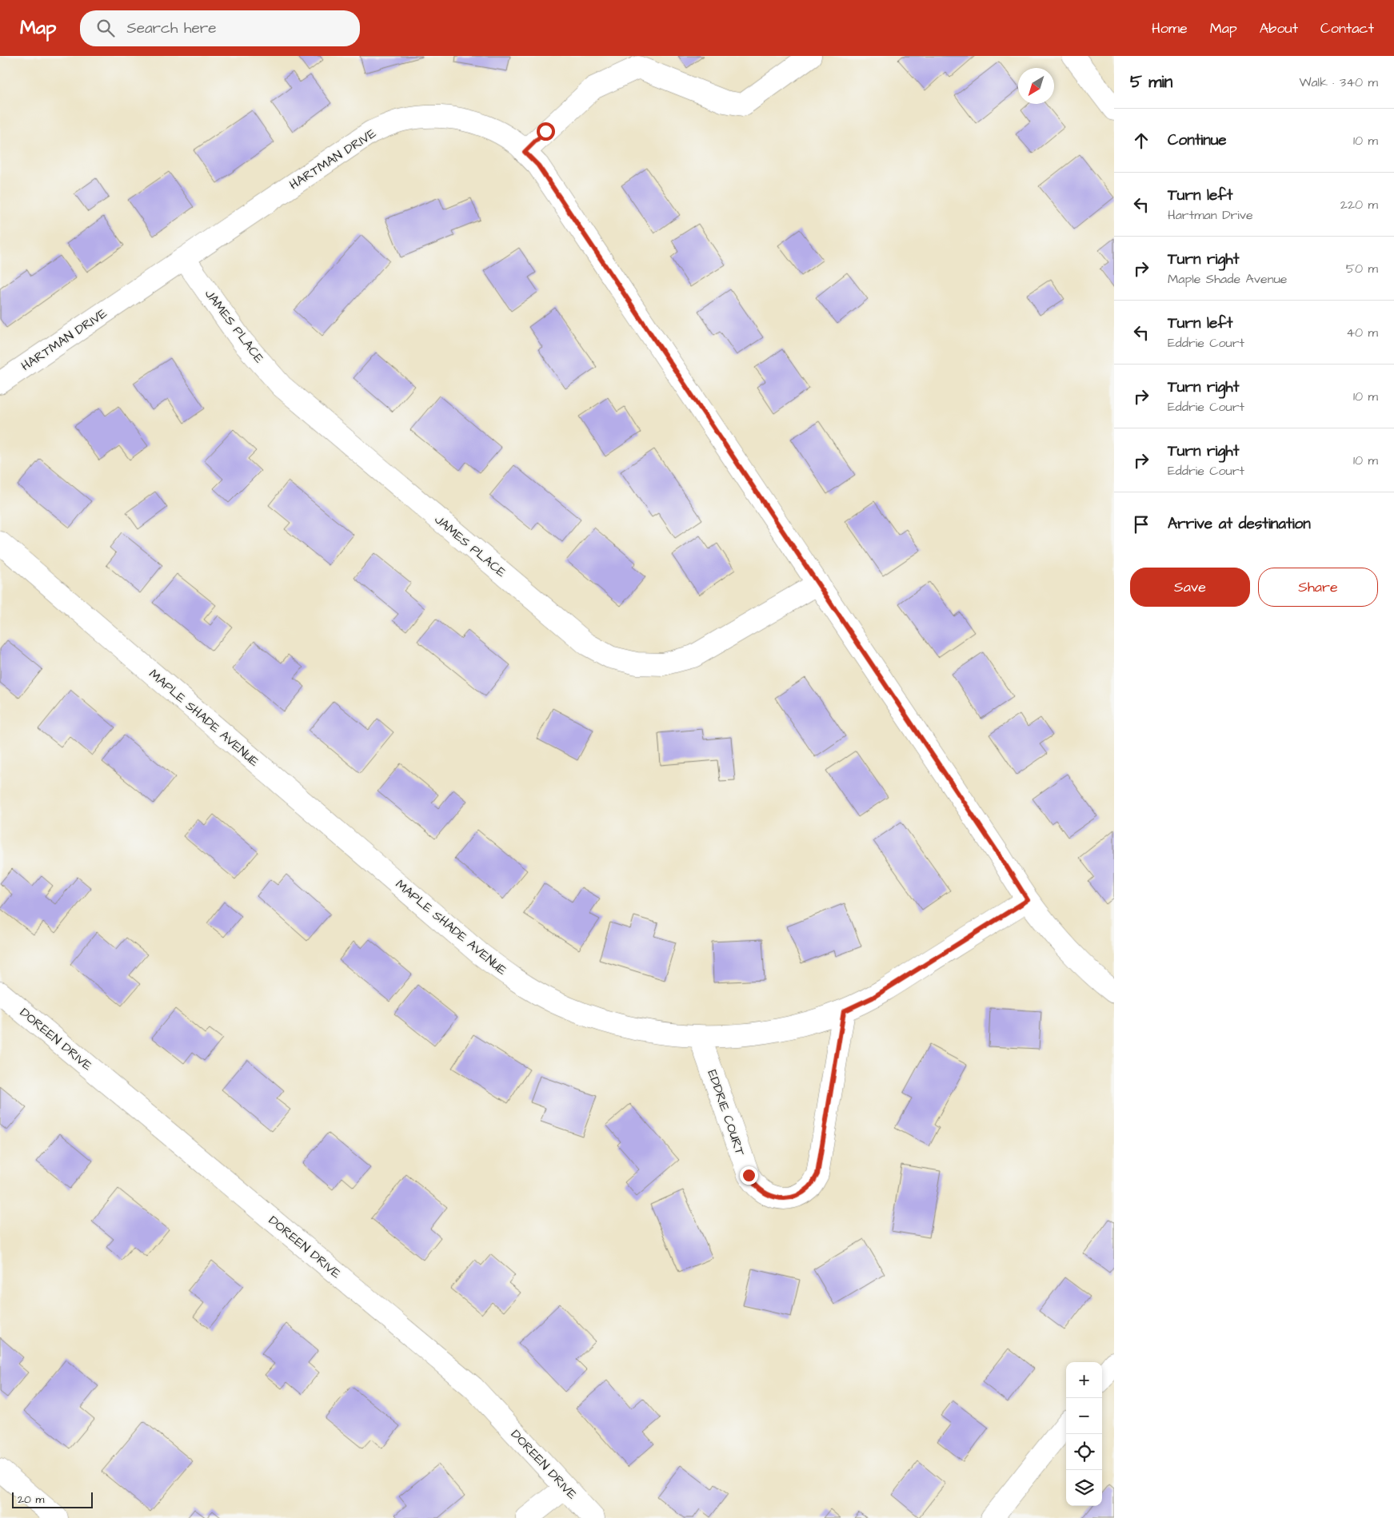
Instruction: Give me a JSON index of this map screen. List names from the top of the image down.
{
  "streets": {
    "street": [
      "HARTMAN DRIVE",
      "JAMES PLACE",
      "MAPLE SHADE AVENUE",
      "DOREEN DRIVE",
      "EDDRIE COURT"
    ]
  },
  "crossings": [
    ["HARTMAN DRIVE", "JAMES PLACE"],
    ["HARTMAN DRIVE", "MAPLE SHADE AVENUE"],
    ["MAPLE SHADE AVENUE", "EDDRIE COURT"]
  ],
  "scale_bar": "20 m",
  "north": "bottom left",
  "page": {
    "header": "Map",
    "search": "Search here",
    "nav": [
      "Home",
      "Map",
      "About",
      "Contact"
    ],
    "heading": ["5 min", "Walk · 340 m"],
    "list": [
      ["Continue", "10 m"],
      ["Turn left", "Hartman Drive", "220 m"],
      ["Turn right", "Maple Shade Avenue", "50 m"],
      ["Turn left", "Eddrie Court", "40 m"],
      ["Turn right", "Eddrie Court", "10 m"],
      ["Turn right", "Eddrie Court", "10 m"],
      "Arrive at destination"
    ],
    "buttons": ["Save", "Share"],
    "map_buttons": ["+", "−"],
    "scale": "20 m"
  }
}
